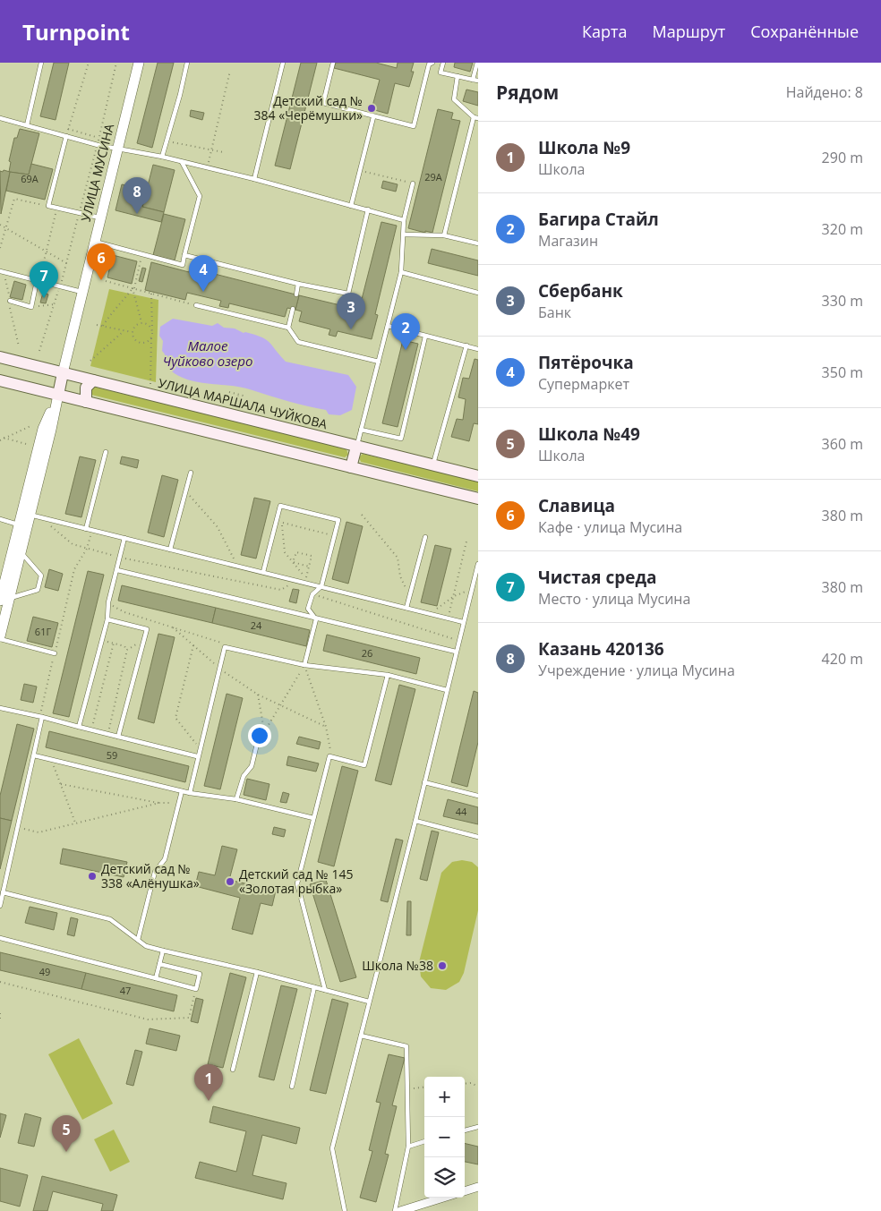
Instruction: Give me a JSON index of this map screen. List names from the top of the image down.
{
  "streets": {
    "main road": ["УЛИЦА МУСИНА", "УЛИЦА МАРШАЛА ЧУЙКОВА"]
  },
  "crossings": [
    ["УЛИЦА МУСИНА", "УЛИЦА МАРШАЛА ЧУЙКОВА"]
  ],
  "water": ["Малое Чуйково озеро"],
  "places": [
    "Детский сад № 384 «Черёмушки»",
    "Детский сад № 338 «Алёнушка»",
    "Детский сад № 145 «Золотая рыбка»",
    "Школа №38"
  ],
  "house_numbers": [
    "29А",
    "69А",
    "24",
    "61Г",
    "26",
    "59",
    "44",
    "49",
    "47"
  ],
  "page": {
    "header": "Turnpoint",
    "nav": ["Карта", "Маршрут", "Сохранённые"],
    "heading": ["Рядом", "Найдено: 8"],
    "list": [
      {
        "mark": "1",
        "name": "Школа №9",
        "note": "Школа",
        "value": "290 m"
      },
      {
        "mark": "2",
        "name": "Багира Стайл",
        "note": "Магазин",
        "value": "320 m"
      },
      {
        "mark": "3",
        "name": "Сбербанк",
        "note": "Банк",
        "value": "330 m"
      },
      {
        "mark": "4",
        "name": "Пятёрочка",
        "note": "Супермаркет",
        "value": "350 m"
      },
      {
        "mark": "5",
        "name": "Школа №49",
        "note": "Школа",
        "value": "360 m"
      },
      {
        "mark": "6",
        "name": "Славица",
        "note": "Кафе · улица Мусина",
        "value": "380 m"
      },
      {
        "mark": "7",
        "name": "Чистая среда",
        "note": "Место · улица Мусина",
        "value": "380 m"
      },
      {
        "mark": "8",
        "name": "Казань 420136",
        "note": "Учреждение · улица Мусина",
        "value": "420 m"
      }
    ],
    "pins": [
      "8",
      "6",
      "4",
      "7",
      "3",
      "2",
      "1",
      "5"
    ],
    "map_buttons": ["+", "−"]
  }
}
